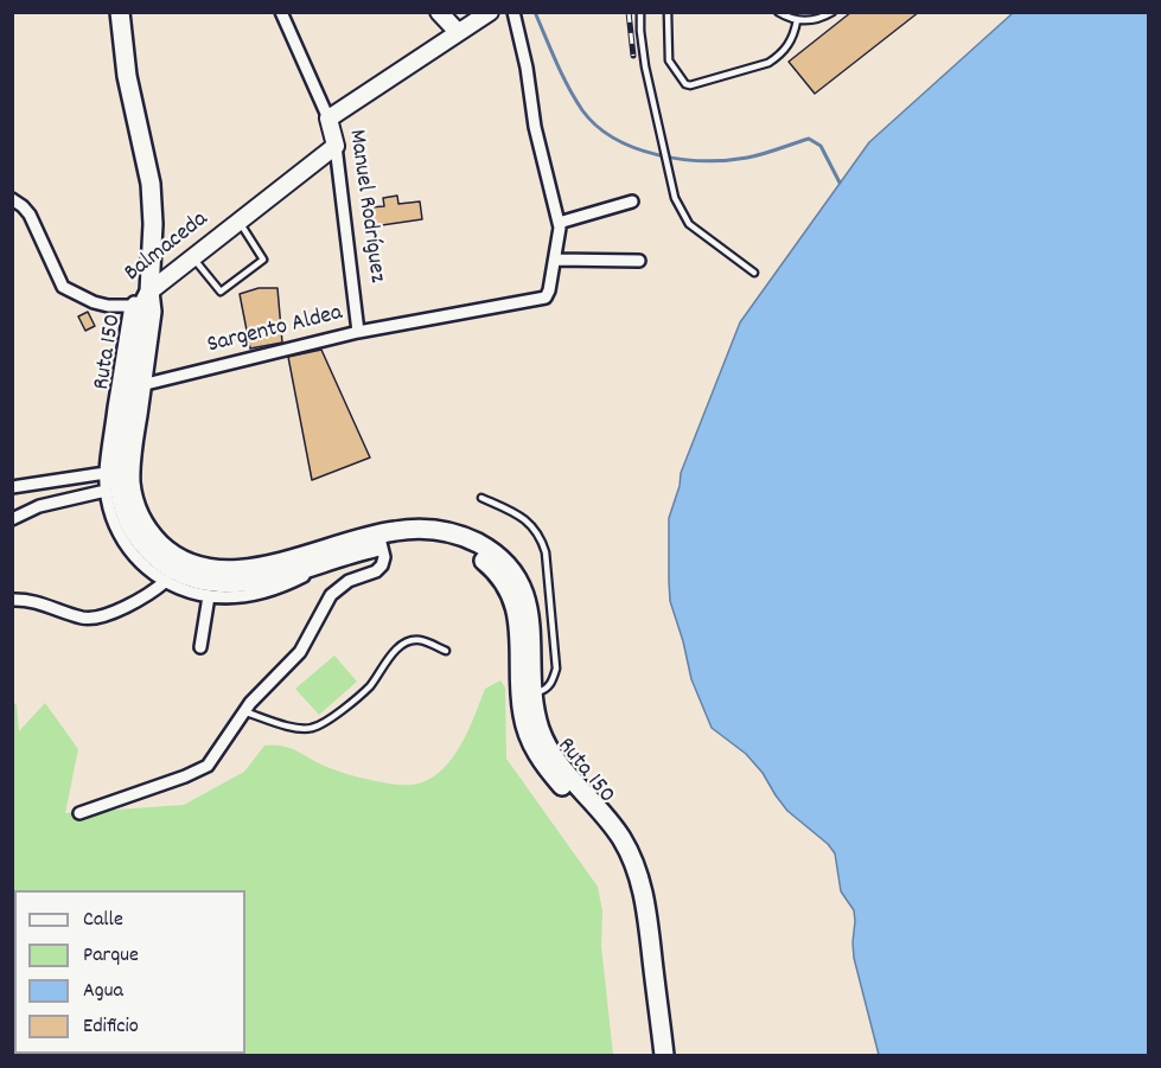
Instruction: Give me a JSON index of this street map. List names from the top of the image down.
{
  "streets": {
    "main road": ["Ruta 150"],
    "street": ["Manuel Rodríguez", "Balmaceda", "Sargento Aldea"]
  },
  "crossings": [
    ["Manuel Rodríguez", "Balmaceda"],
    ["Manuel Rodríguez", "Sargento Aldea"],
    ["Balmaceda", "Ruta 150"],
    ["Sargento Aldea", "Ruta 150"]
  ],
  "legend": [
    "Calle",
    "Parque",
    "Agua",
    "Edificio"
  ]
}
